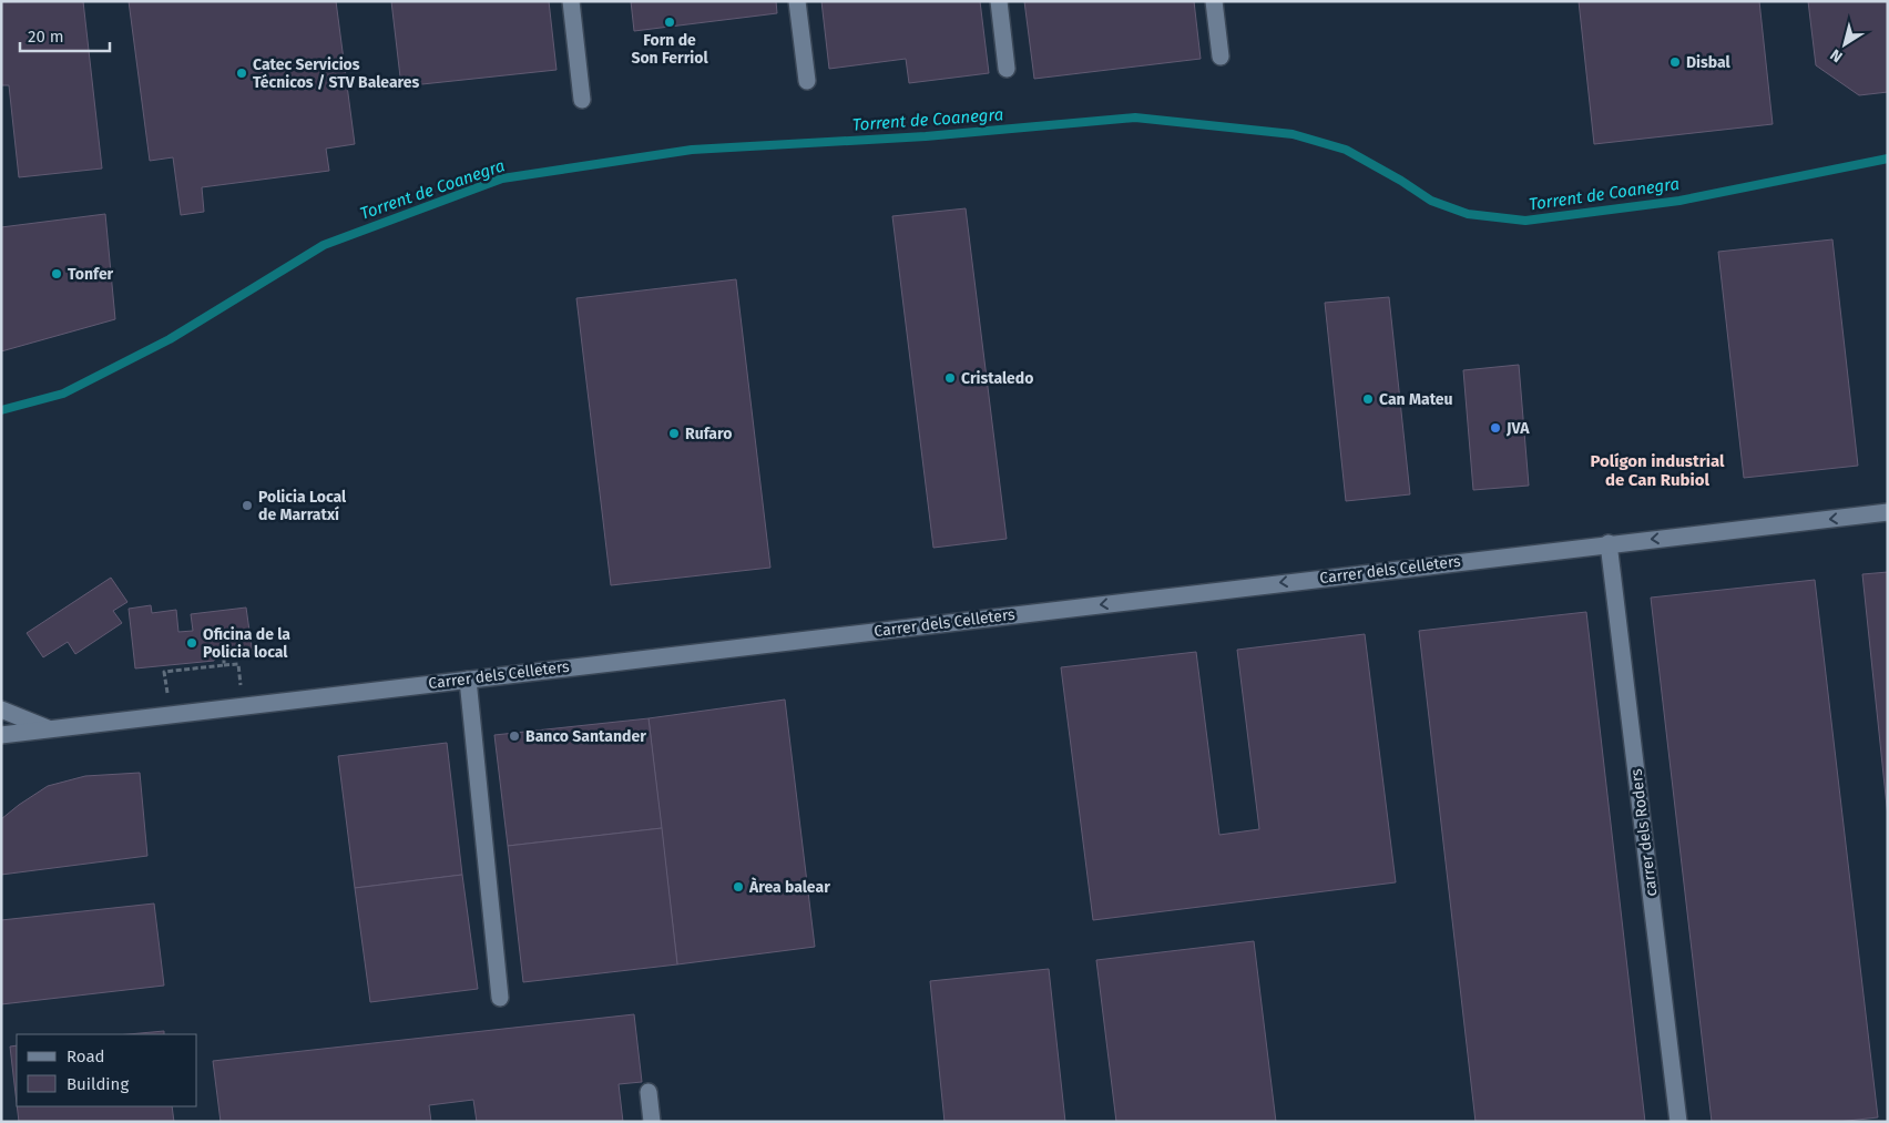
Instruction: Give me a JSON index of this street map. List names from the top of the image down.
{
  "streets": {
    "street": ["Carrer dels Celleters", "carrer dels Roders"]
  },
  "crossings": [
    ["Carrer dels Celleters", "carrer dels Roders"]
  ],
  "one_way": ["Carrer dels Celleters"],
  "districts": ["Polígon industrial de Can Rubiol"],
  "water": ["Torrent de Coanegra"],
  "places": [
    "Forn de Son Ferriol",
    "Disbal",
    "Catec Servicios Técnicos / STV Baleares",
    "Tonfer",
    "Cristaledo",
    "Can Mateu",
    "JVA",
    "Rufaro",
    "Policia Local de Marratxí",
    "Oficina de la Policia local",
    "Banco Santander",
    "Àrea balear"
  ],
  "legend": ["Road", "Building"],
  "scale_bar": "20 m",
  "north": "bottom left"
}
